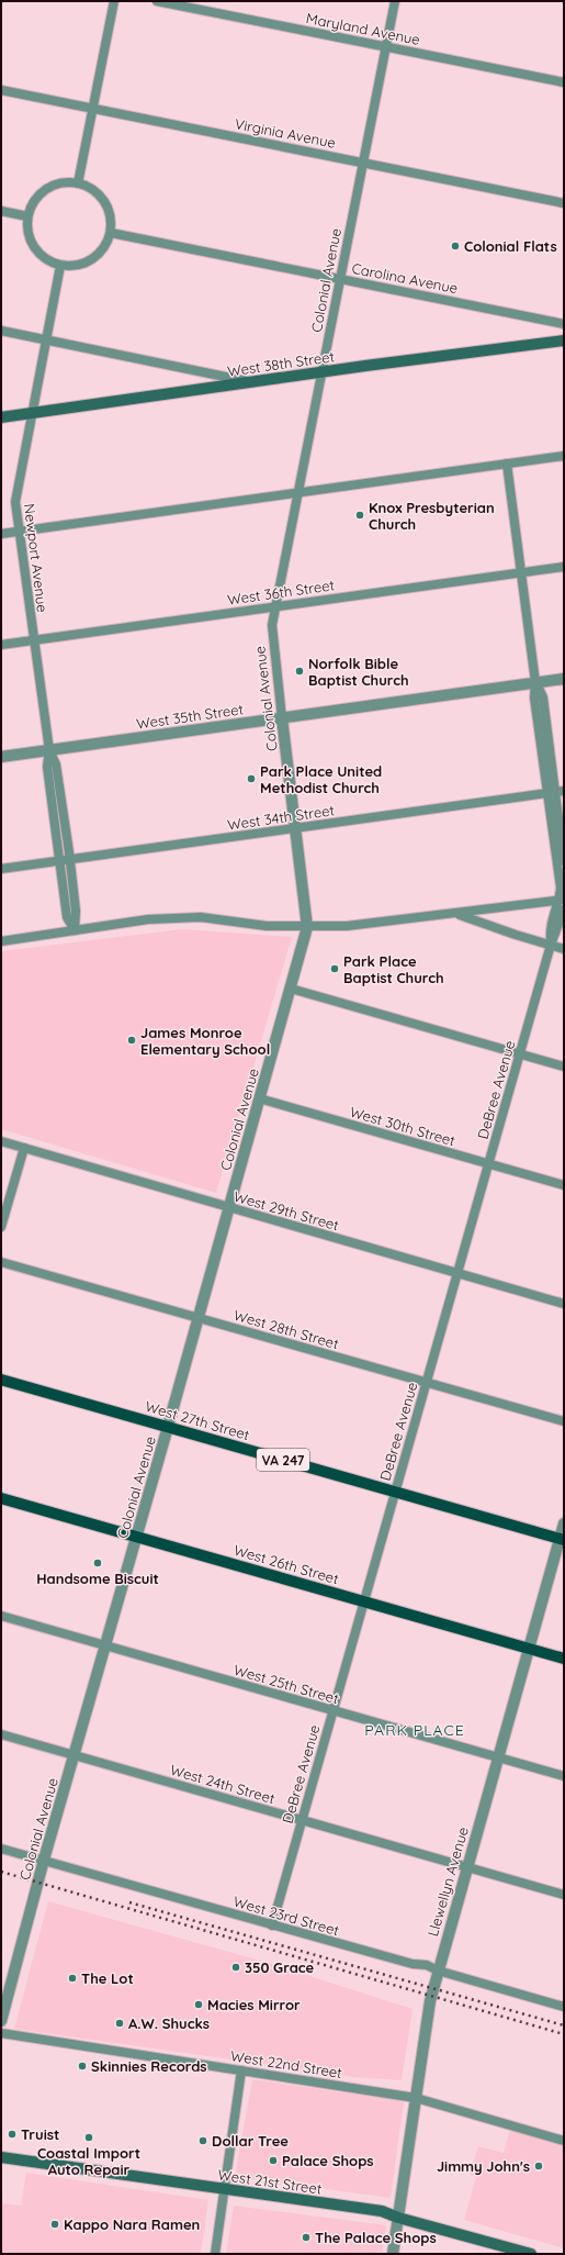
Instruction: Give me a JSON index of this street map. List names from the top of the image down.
{
  "streets": {
    "main road": [
      "West 38th Street",
      "West 27th Street",
      "VA 247",
      "West 26th Street",
      "West 21st Street"
    ],
    "street": [
      "Maryland Avenue",
      "Virginia Avenue",
      "Carolina Avenue",
      "Colonial Avenue",
      "Newport Avenue",
      "West 36th Street",
      "West 35th Street",
      "West 34th Street",
      "DeBree Avenue",
      "West 30th Street",
      "West 29th Street",
      "West 28th Street",
      "West 25th Street",
      "West 24th Street",
      "Llewellyn Avenue",
      "West 23rd Street",
      "West 22nd Street"
    ]
  },
  "crossings": [
    ["Maryland Avenue", "Colonial Avenue"],
    ["Virginia Avenue", "Colonial Avenue"],
    ["Carolina Avenue", "Colonial Avenue"],
    ["Carolina Avenue", "Newport Avenue"],
    ["Colonial Avenue", "West 38th Street"],
    ["Colonial Avenue", "West 36th Street"],
    ["Colonial Avenue", "West 35th Street"],
    ["Colonial Avenue", "West 34th Street"],
    ["Colonial Avenue", "West 30th Street"],
    ["Colonial Avenue", "West 29th Street"],
    ["Colonial Avenue", "West 28th Street"],
    ["Colonial Avenue", "West 27th Street"],
    ["Colonial Avenue", "West 26th Street"],
    ["Colonial Avenue", "West 25th Street"],
    ["Colonial Avenue", "West 24th Street"],
    ["Colonial Avenue", "West 23rd Street"],
    ["West 38th Street", "Newport Avenue"],
    ["Newport Avenue", "West 36th Street"],
    ["Newport Avenue", "West 35th Street"],
    ["Newport Avenue", "West 34th Street"],
    ["West 36th Street", "DeBree Avenue"],
    ["West 35th Street", "DeBree Avenue"],
    ["West 34th Street", "DeBree Avenue"],
    ["DeBree Avenue", "West 30th Street"],
    ["DeBree Avenue", "West 29th Street"],
    ["DeBree Avenue", "West 28th Street"],
    ["DeBree Avenue", "West 27th Street"],
    ["DeBree Avenue", "West 26th Street"],
    ["DeBree Avenue", "West 25th Street"],
    ["DeBree Avenue", "West 24th Street"],
    ["DeBree Avenue", "West 23rd Street"],
    ["West 27th Street", "Llewellyn Avenue"],
    ["West 26th Street", "Llewellyn Avenue"],
    ["West 25th Street", "Llewellyn Avenue"],
    ["West 24th Street", "Llewellyn Avenue"],
    ["Llewellyn Avenue", "West 23rd Street"],
    ["Llewellyn Avenue", "West 22nd Street"],
    ["Llewellyn Avenue", "West 21st Street"]
  ],
  "districts": ["PARK PLACE"],
  "places": [
    "Colonial Flats",
    "Knox Presbyterian Church",
    "Norfolk Bible Baptist Church",
    "Park Place United Methodist Church",
    "Park Place Baptist Church",
    "James Monroe Elementary School",
    "Handsome Biscuit",
    "350 Grace",
    "The Lot",
    "Macies Mirror",
    "A.W. Shucks",
    "Skinnies Records",
    "Truist",
    "Coastal Import Auto Repair",
    "Dollar Tree",
    "Palace Shops",
    "Jimmy John's",
    "Kappo Nara Ramen",
    "The Palace Shops"
  ]
}
